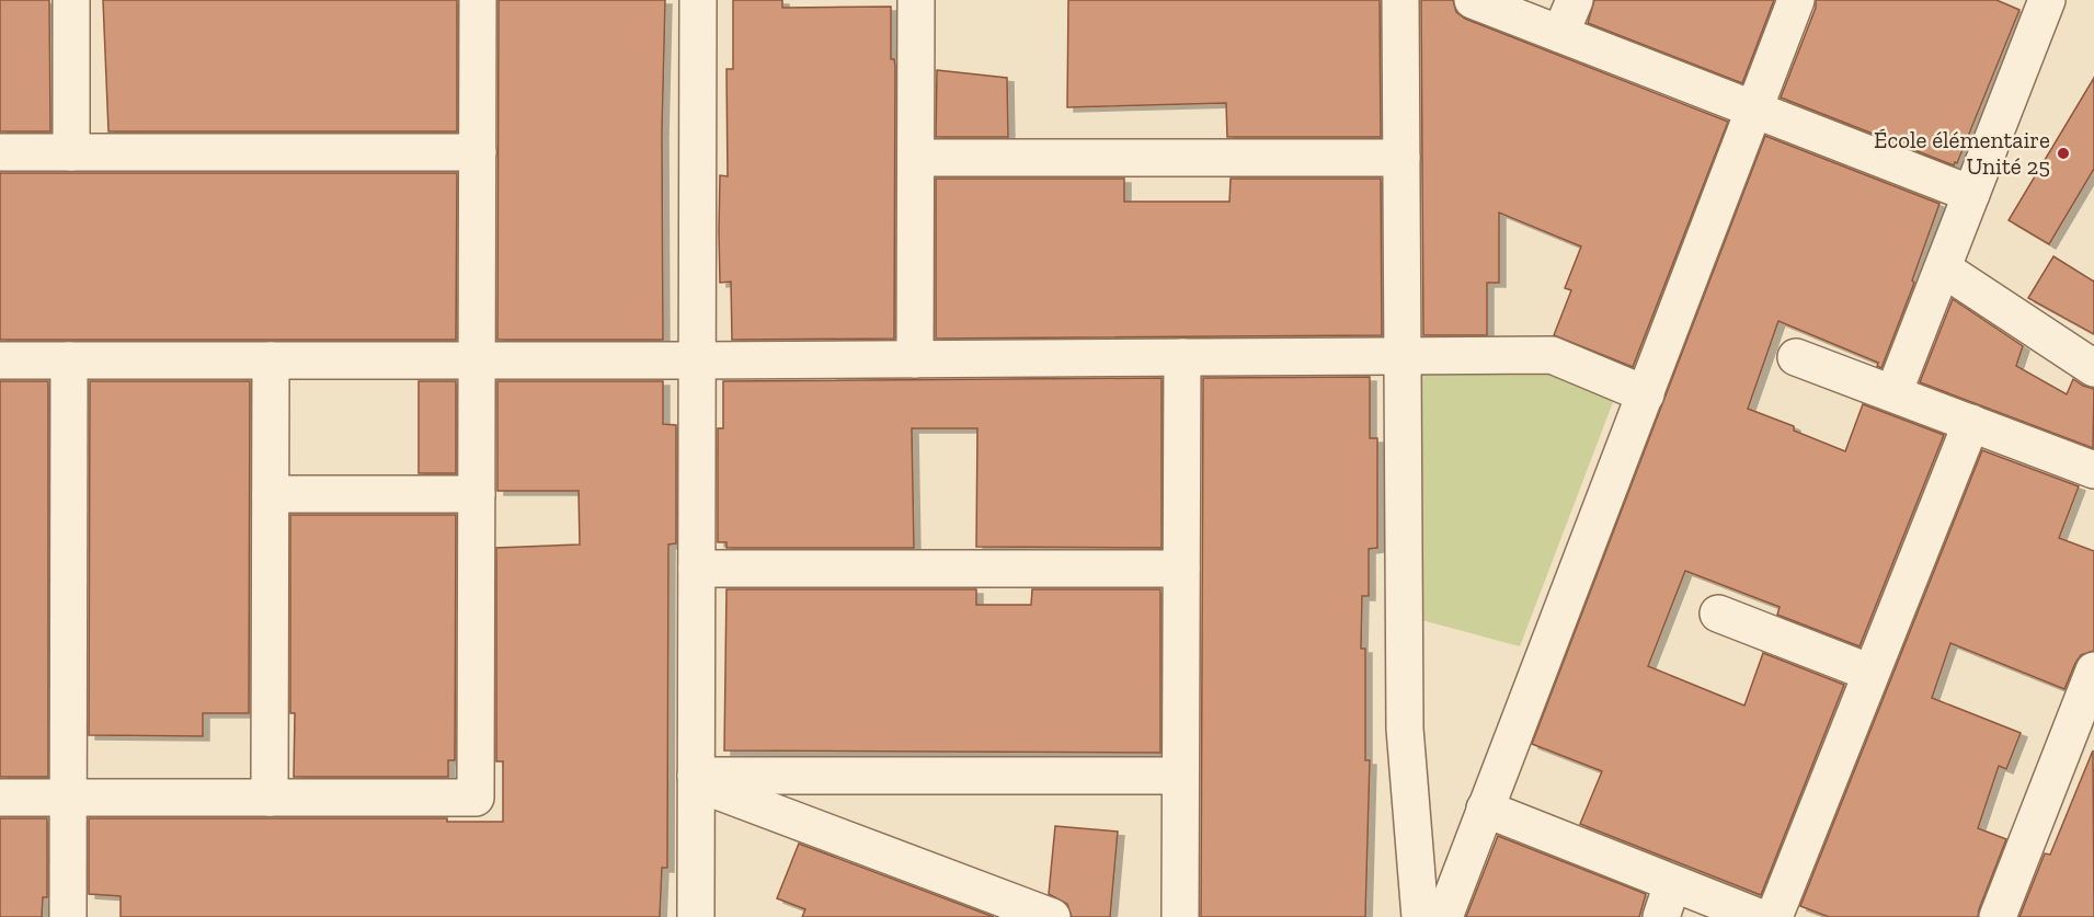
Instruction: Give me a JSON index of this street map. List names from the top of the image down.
{
  "places": ["École élémentaire Unité 25"]
}
